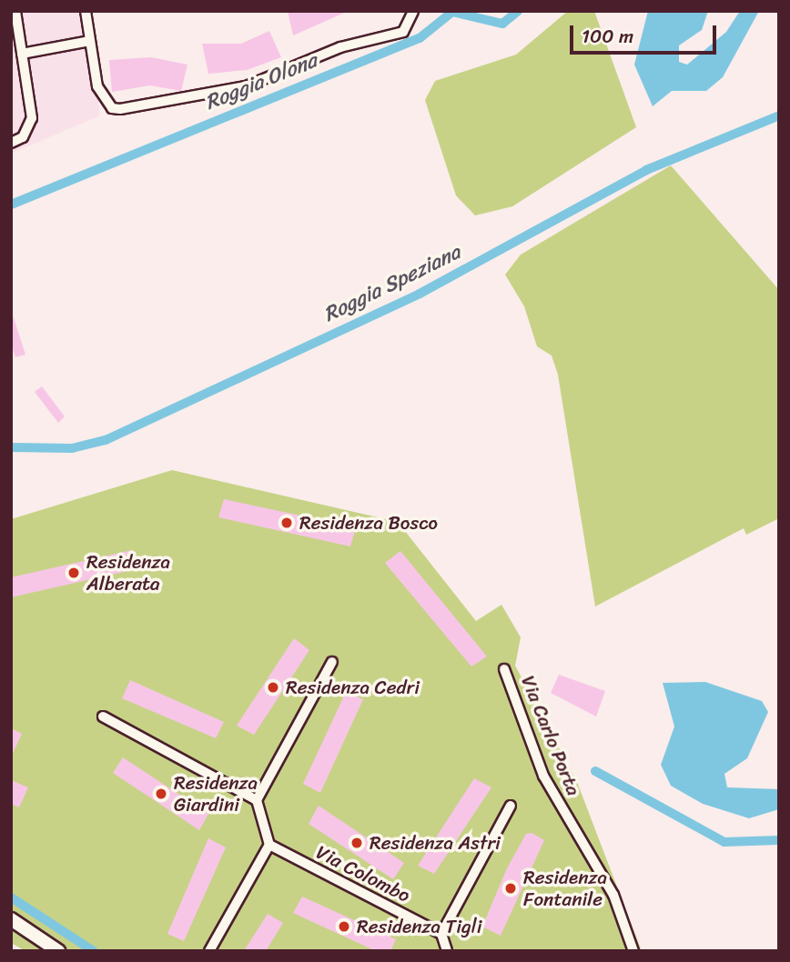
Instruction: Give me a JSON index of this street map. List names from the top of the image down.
{
  "streets": {
    "street": ["Via Carlo Porta", "Via Colombo"]
  },
  "water": ["Roggia Olona", "Roggia Speziana"],
  "places": [
    "Residenza Bosco",
    "Residenza Alberata",
    "Residenza Cedri",
    "Residenza Giardini",
    "Residenza Astri",
    "Residenza Fontanile",
    "Residenza Tigli"
  ],
  "scale_bar": "100 m"
}
